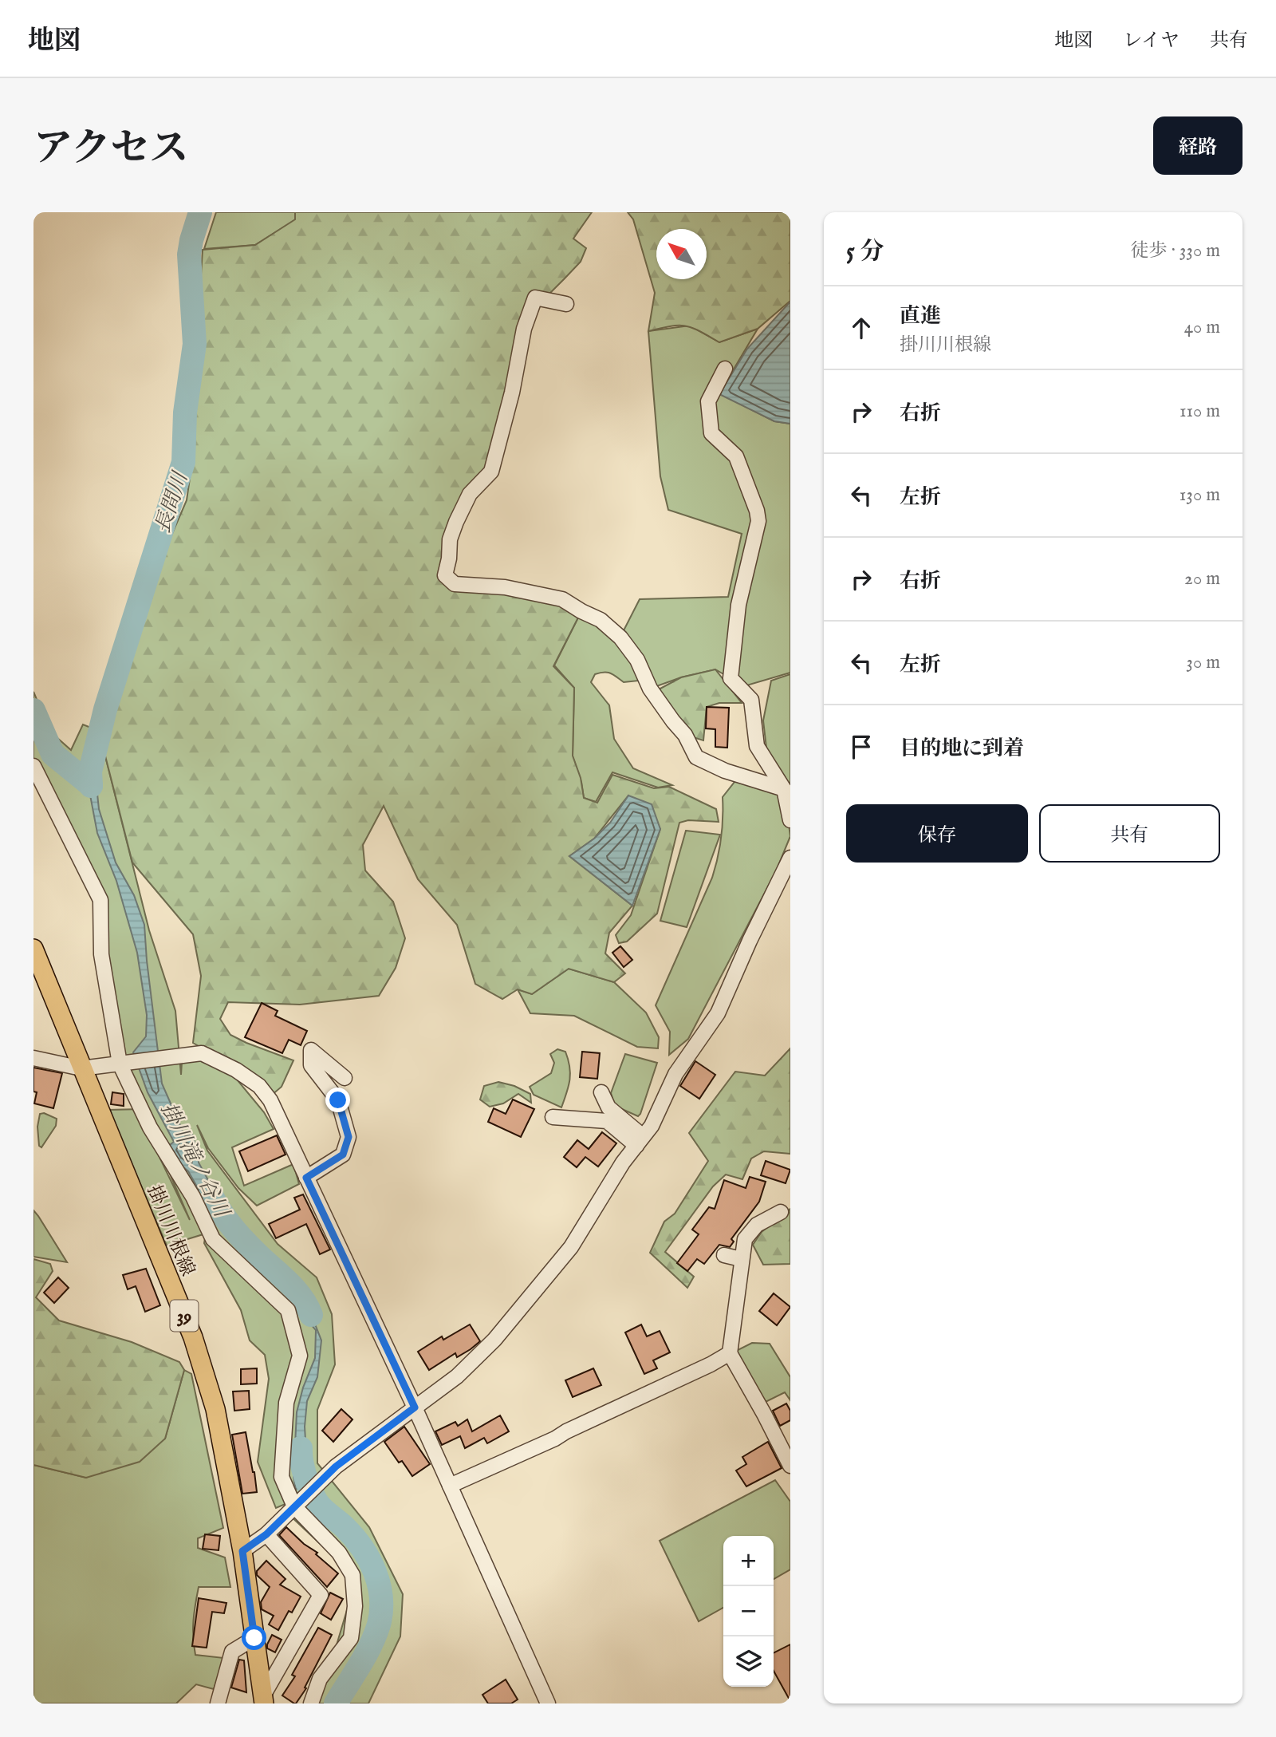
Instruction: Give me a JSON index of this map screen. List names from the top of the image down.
{
  "streets": {
    "main road": ["掛川川根線", "39"]
  },
  "water": ["長間川", "掛川滝ノ谷川"],
  "north": "top left",
  "page": {
    "header": "地図",
    "nav": ["地図", "レイヤ", "共有"],
    "title": "アクセス",
    "buttons": [
      "経路",
      ["保存", "共有"]
    ],
    "heading": ["5 分", "徒歩 · 330 m"],
    "list": [
      ["直進", "掛川川根線", "40 m"],
      ["右折", "110 m"],
      ["左折", "130 m"],
      ["右折", "20 m"],
      ["左折", "30 m"],
      "目的地に到着"
    ],
    "map_buttons": ["+", "−"]
  }
}
